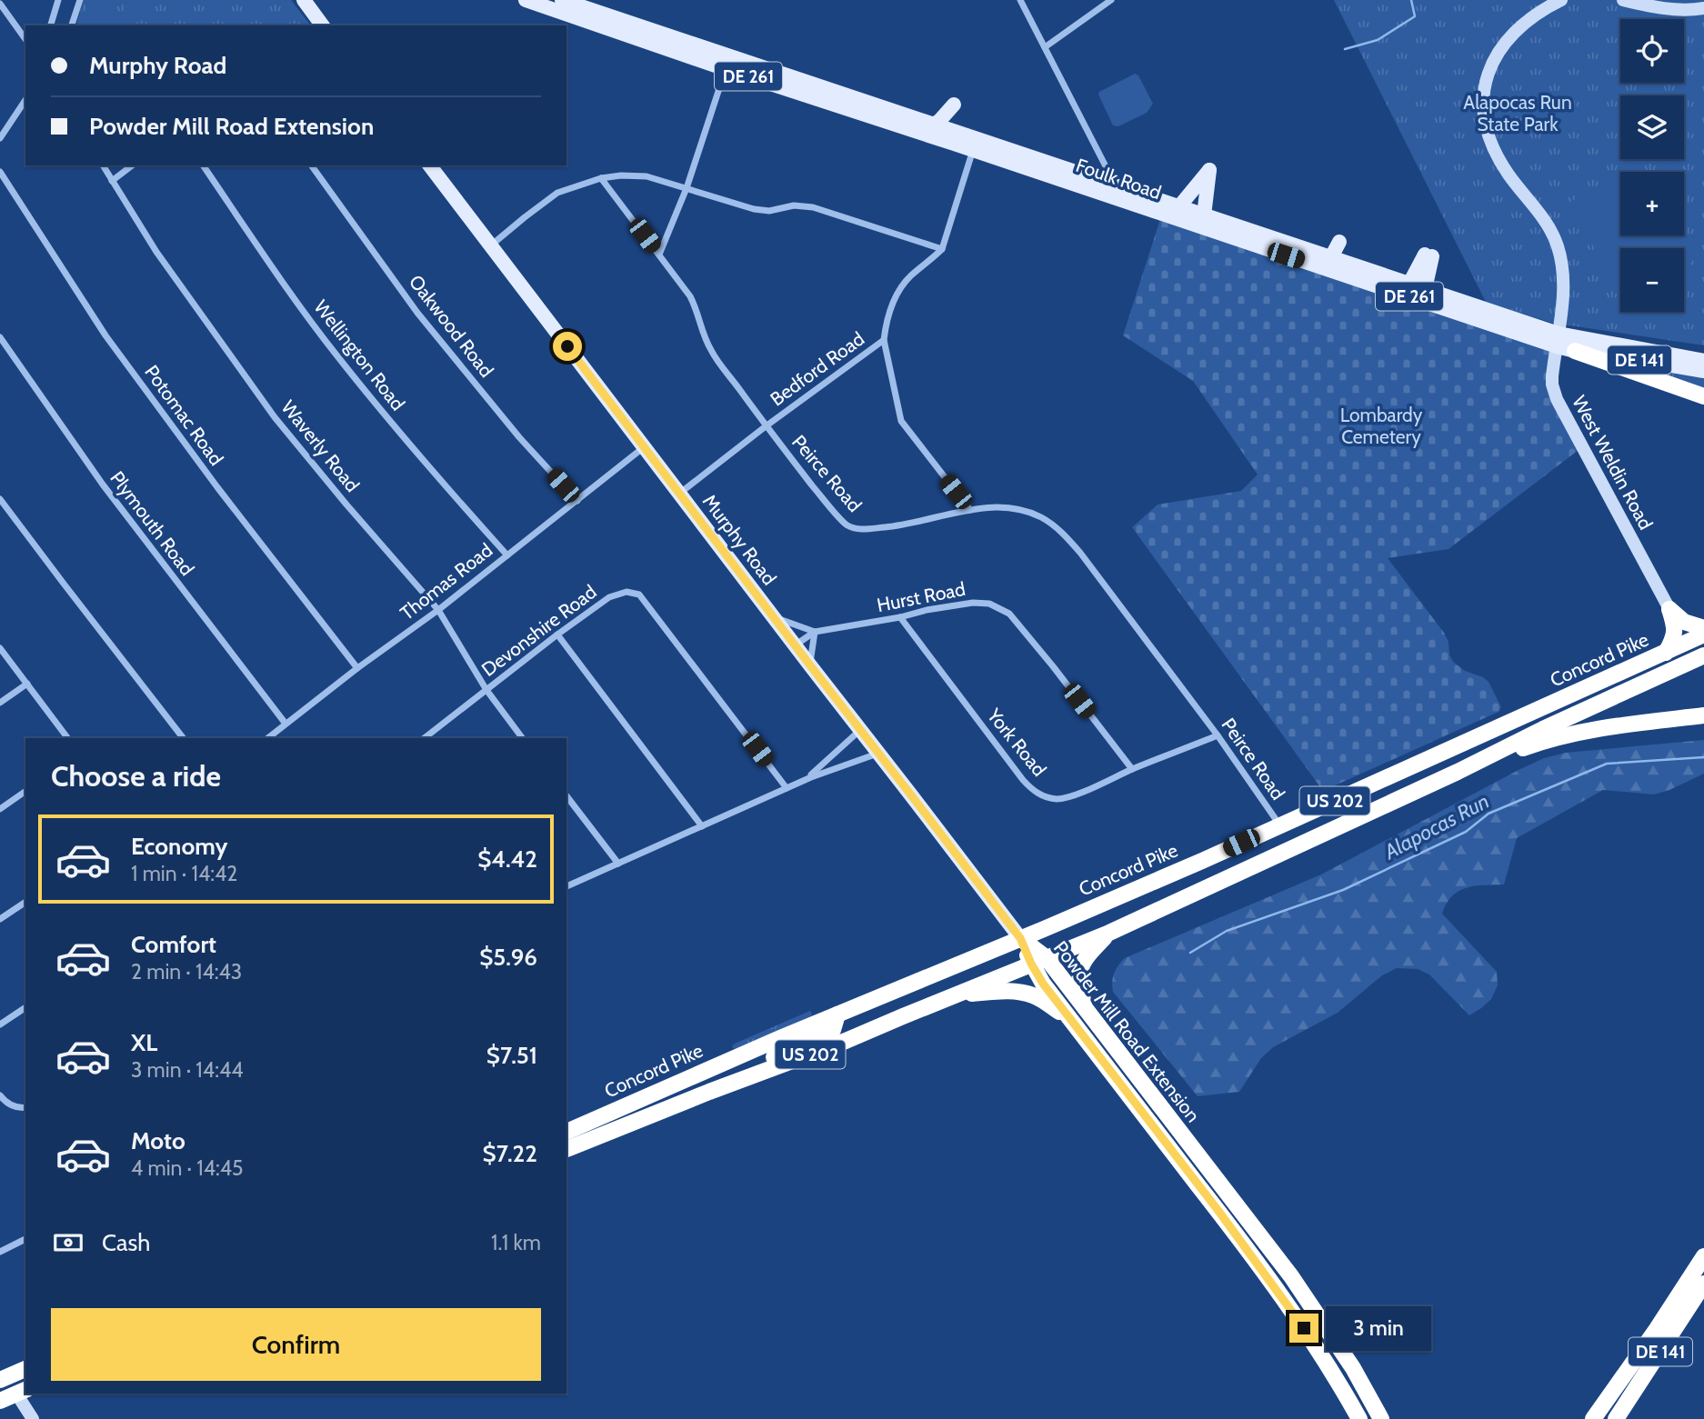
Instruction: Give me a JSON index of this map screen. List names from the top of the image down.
{
  "streets": {
    "highway": [
      "DE 141",
      "Concord Pike",
      "US 202",
      "Powder Mill Road Extension"
    ],
    "main road": ["DE 261", "Foulk Road", "Murphy Road"],
    "street": [
      "Oakwood Road",
      "Wellington Road",
      "Bedford Road",
      "Potomac Road",
      "Waverly Road",
      "West Weldin Road",
      "Peirce Road",
      "Plymouth Road",
      "Thomas Road",
      "Hurst Road",
      "Devonshire Road",
      "York Road"
    ]
  },
  "crossings": [
    ["Foulk Road", "West Weldin Road"],
    ["Oakwood Road", "Thomas Road"],
    ["Wellington Road", "Thomas Road"],
    ["Bedford Road", "Peirce Road"],
    ["Bedford Road", "Murphy Road"],
    ["Potomac Road", "Thomas Road"],
    ["Waverly Road", "Thomas Road"],
    ["Waverly Road", "Devonshire Road"],
    ["Peirce Road", "Concord Pike"],
    ["Peirce Road", "York Road"],
    ["Plymouth Road", "Thomas Road"],
    ["Murphy Road", "Thomas Road"],
    ["Murphy Road", "Hurst Road"],
    ["Murphy Road", "Concord Pike"],
    ["Murphy Road", "Powder Mill Road Extension"],
    ["Hurst Road", "York Road"],
    ["Concord Pike", "Powder Mill Road Extension"]
  ],
  "water": ["Alapocas Run"],
  "parks": ["Alapocas Run State Park", "Lombardy Cemetery"],
  "page": {
    "map_buttons": ["+", "−"],
    "banner": ["Murphy Road", "Powder Mill Road Extension"],
    "heading": "Choose a ride",
    "list": [
      {
        "name": "Economy",
        "note": "1 min · 14:42",
        "value": "$4.42"
      },
      {
        "name": "Comfort",
        "note": "2 min · 14:43",
        "value": "$5.96"
      },
      {
        "name": "XL",
        "note": "3 min · 14:44",
        "value": "$7.51"
      },
      {
        "name": "Moto",
        "note": "4 min · 14:45",
        "value": "$7.22"
      }
    ],
    "pay": ["Cash", "1.1 km"],
    "buttons": "Confirm",
    "bubble": "3 min"
  }
}
